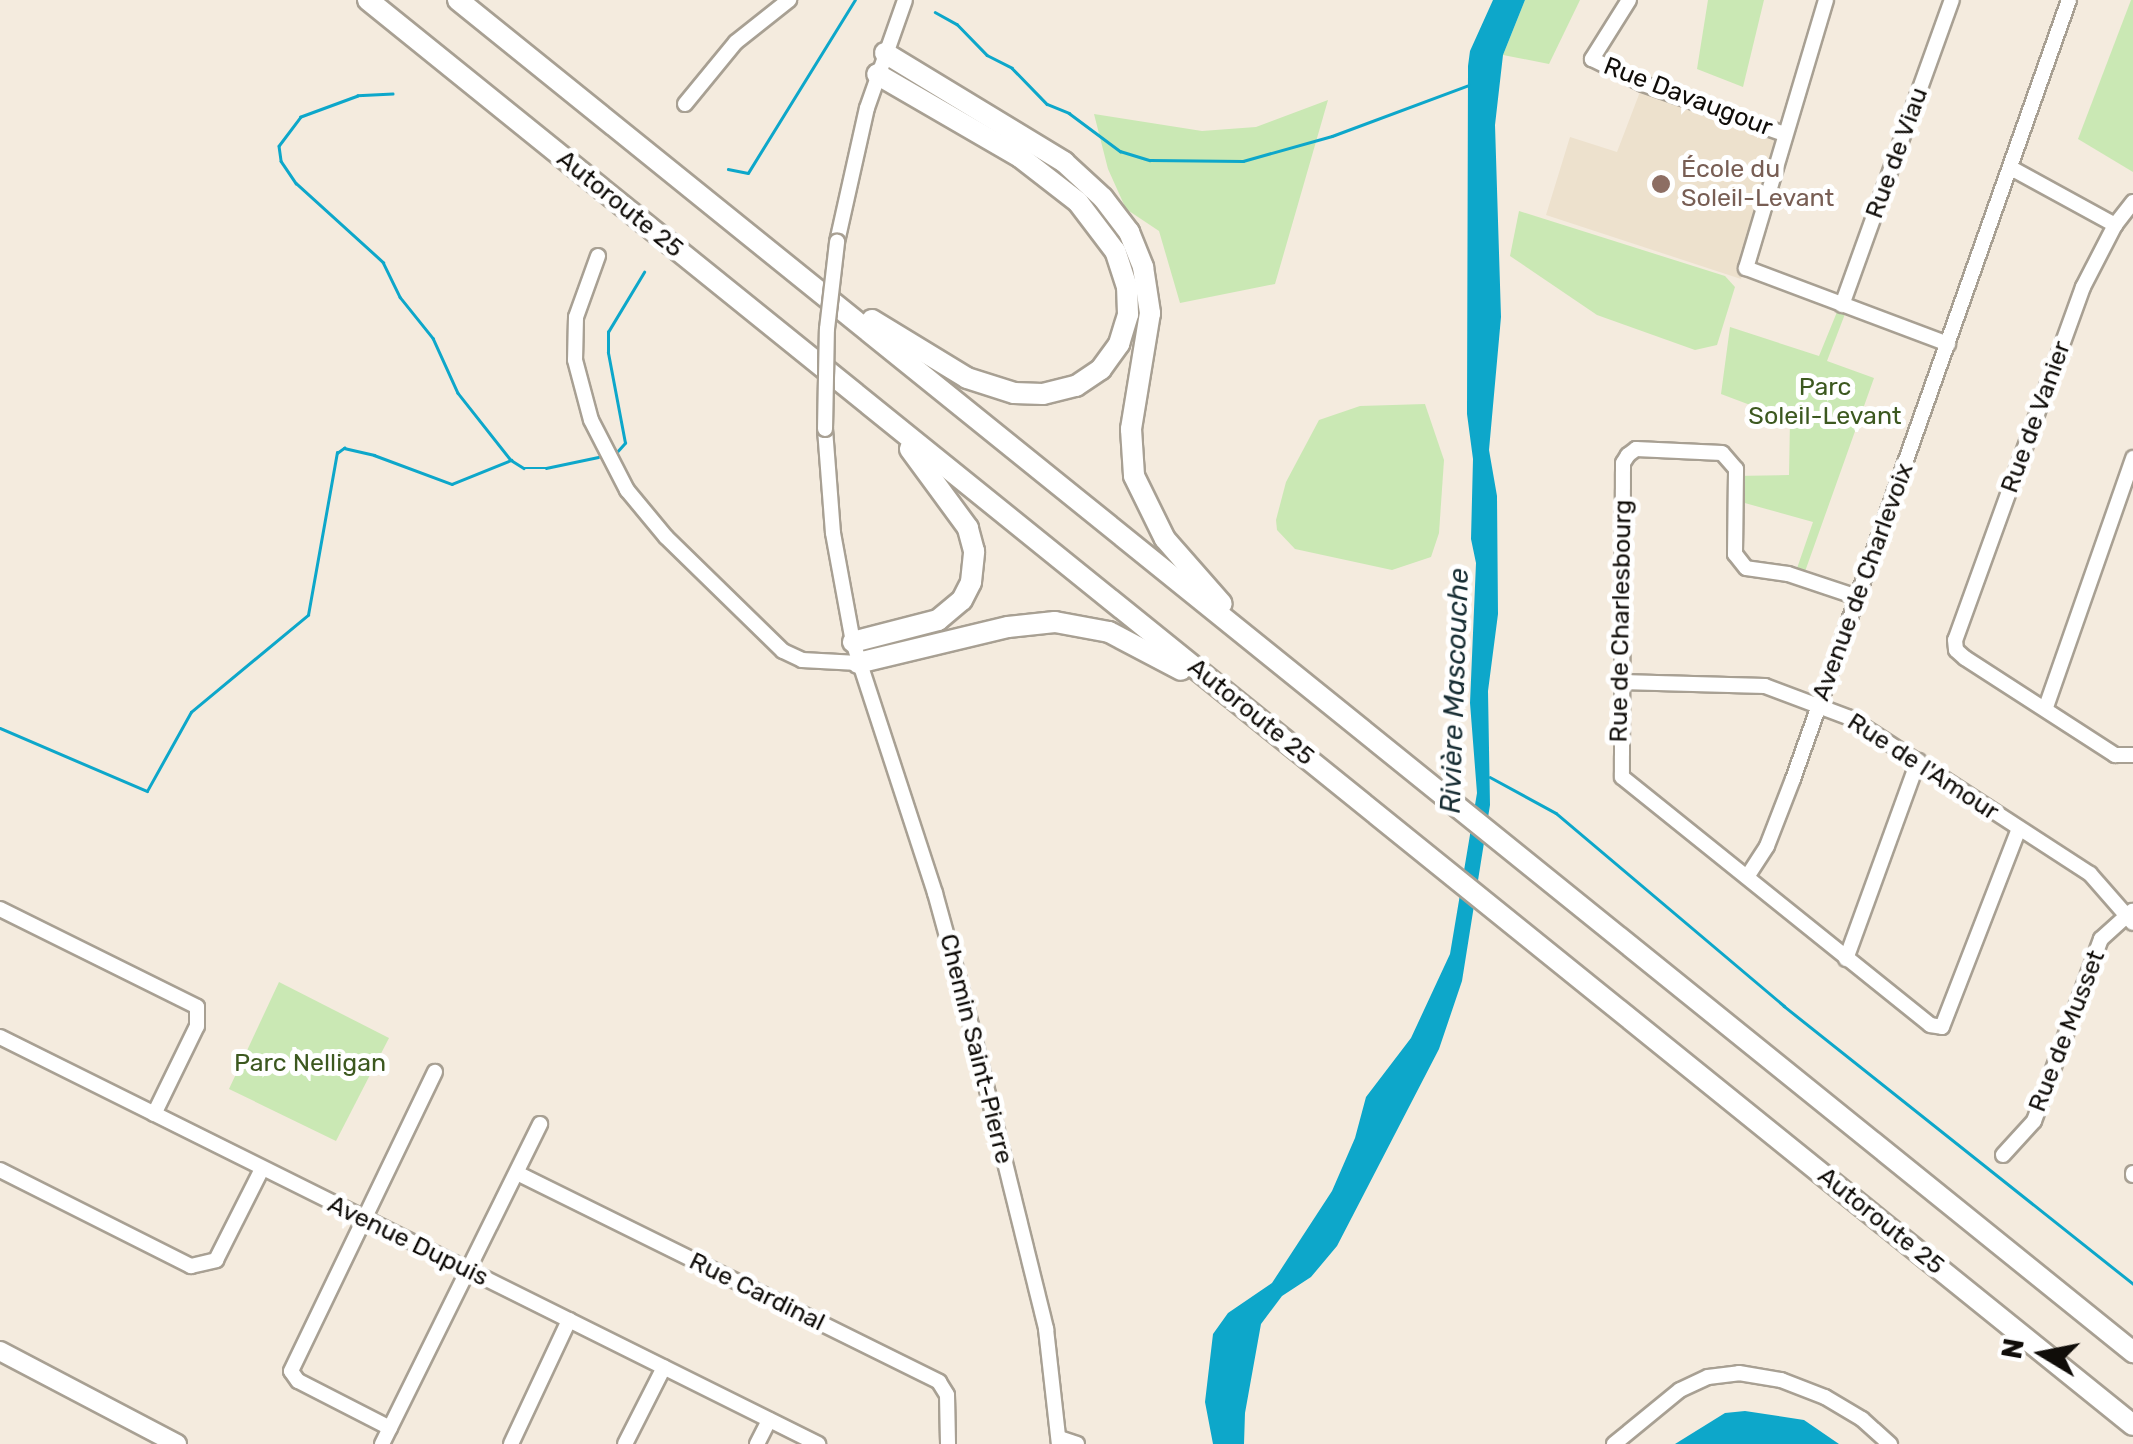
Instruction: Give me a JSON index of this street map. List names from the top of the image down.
{
  "streets": {
    "highway": ["Autoroute 25"],
    "street": [
      "Rue Davaugour",
      "Rue de Viau",
      "Rue de Vanier",
      "Avenue de Charlevoix",
      "Rue de Charlesbourg",
      "Rue de l'Amour",
      "Rue de Musset",
      "Chemin Saint-Pierre",
      "Avenue Dupuis",
      "Rue Cardinal"
    ]
  },
  "crossings": [
    ["Avenue de Charlevoix", "Rue de Charlesbourg"],
    ["Avenue de Charlevoix", "Rue de l'Amour"],
    ["Rue de Charlesbourg", "Rue de l'Amour"],
    ["Rue de l'Amour", "Rue de Musset"]
  ],
  "water": ["Rivière Mascouche"],
  "parks": ["Parc Soleil-Levant", "Parc Nelligan"],
  "places": ["École du Soleil-Levant"],
  "north": "left"
}
